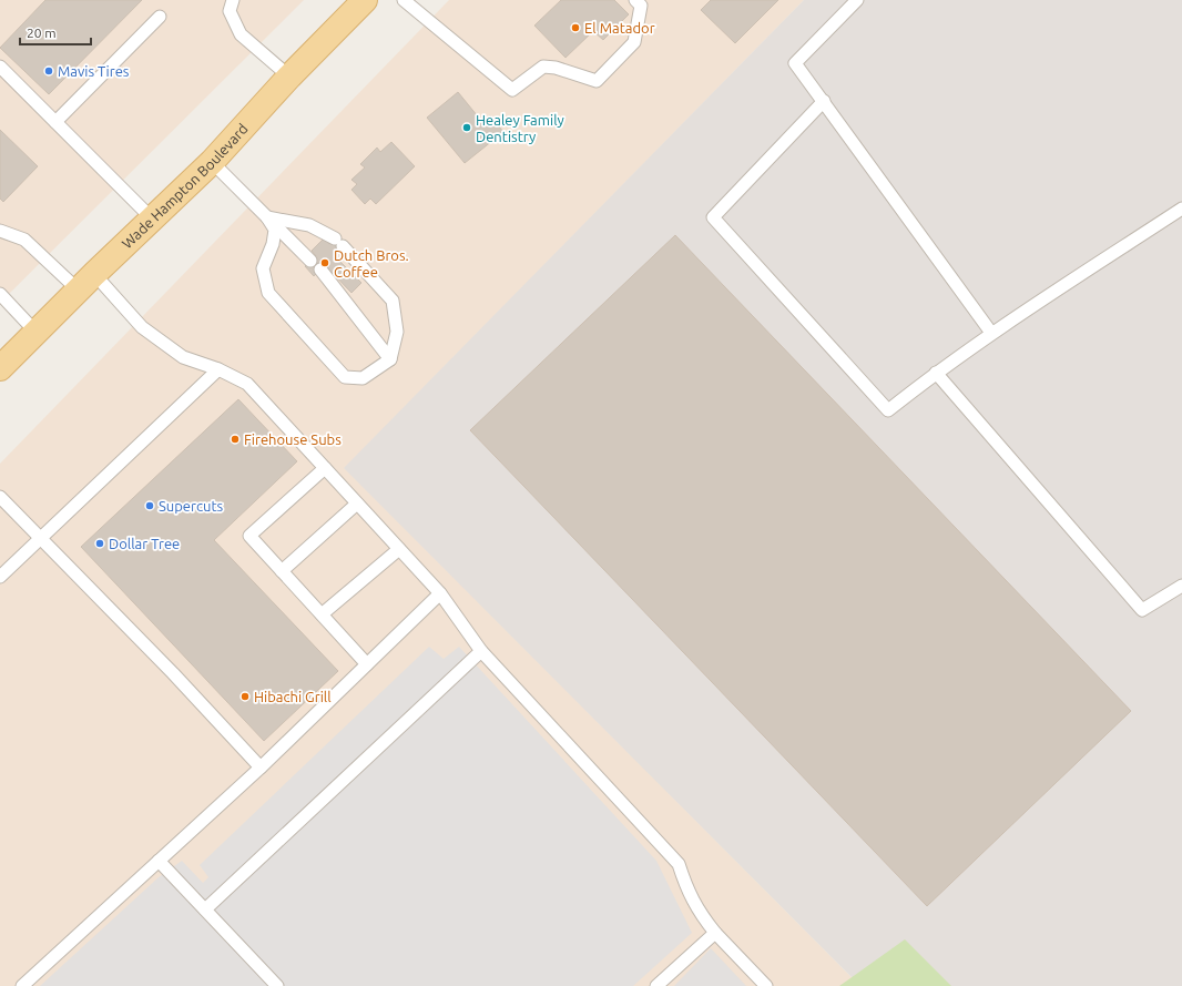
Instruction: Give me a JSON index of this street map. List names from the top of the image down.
{
  "streets": {
    "main road": ["Wade Hampton Boulevard"]
  },
  "places": [
    "El Matador",
    "Mavis Tires",
    "Healey Family Dentistry",
    "Dutch Bros. Coffee",
    "Firehouse Subs",
    "Supercuts",
    "Dollar Tree",
    "Hibachi Grill"
  ],
  "scale_bar": "20 m"
}
